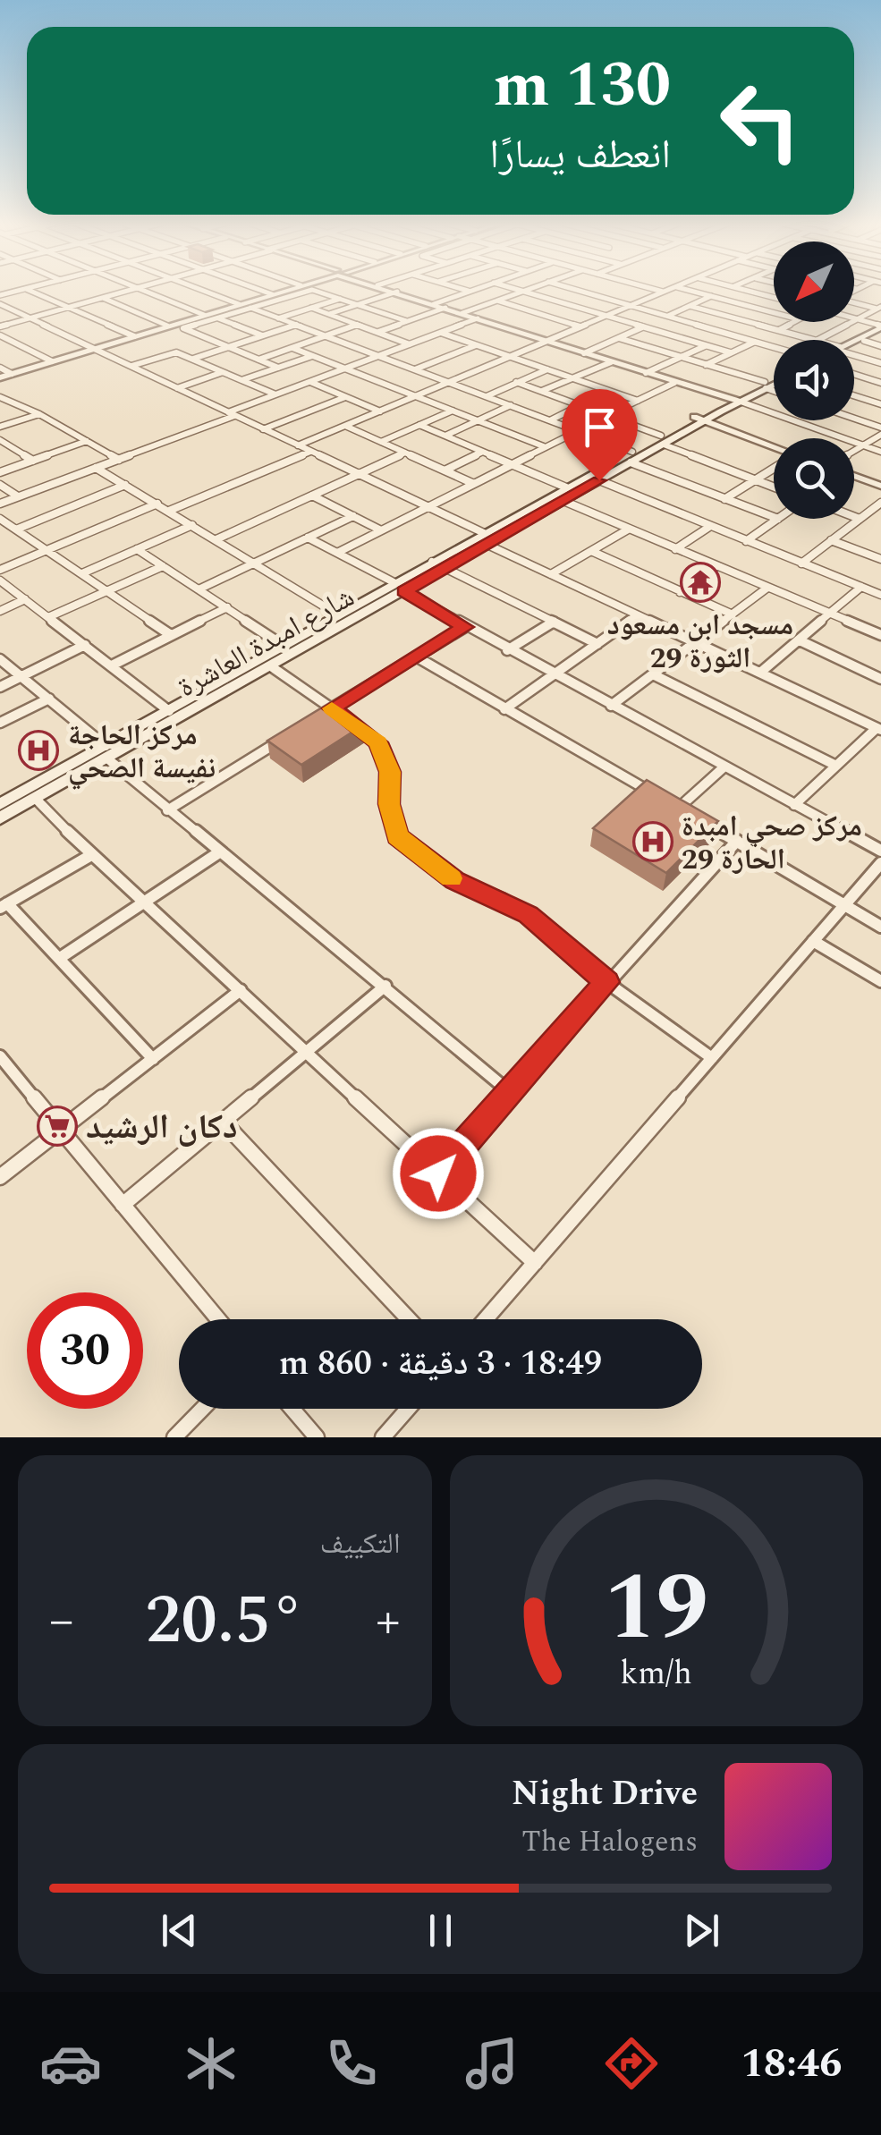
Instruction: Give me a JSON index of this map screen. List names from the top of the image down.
{
  "streets": {
    "main road": ["شارع امبدة العاشرة"]
  },
  "places": {
    "temple": ["مسجد ابن مسعود الثورة 29"],
    "hospital": ["مركز الحاجة نفيسة الصحي", "مركز صحي امبدة الحارة 29"],
    "supermarket": ["دكان الرشيد"]
  },
  "north": "bottom left",
  "page": {
    "turn": ["130 m", "انعطف يسارًا"],
    "limit": "30",
    "trip": "18:49 · 3 دقيقة · 860 m",
    "tile": "التكييف",
    "heat": ["−", "20.5°", "+"],
    "song": ["Night Drive", "The Halogens"],
    "tabs": "18:46",
    "gauge": ["19", "km/h"]
  }
}
